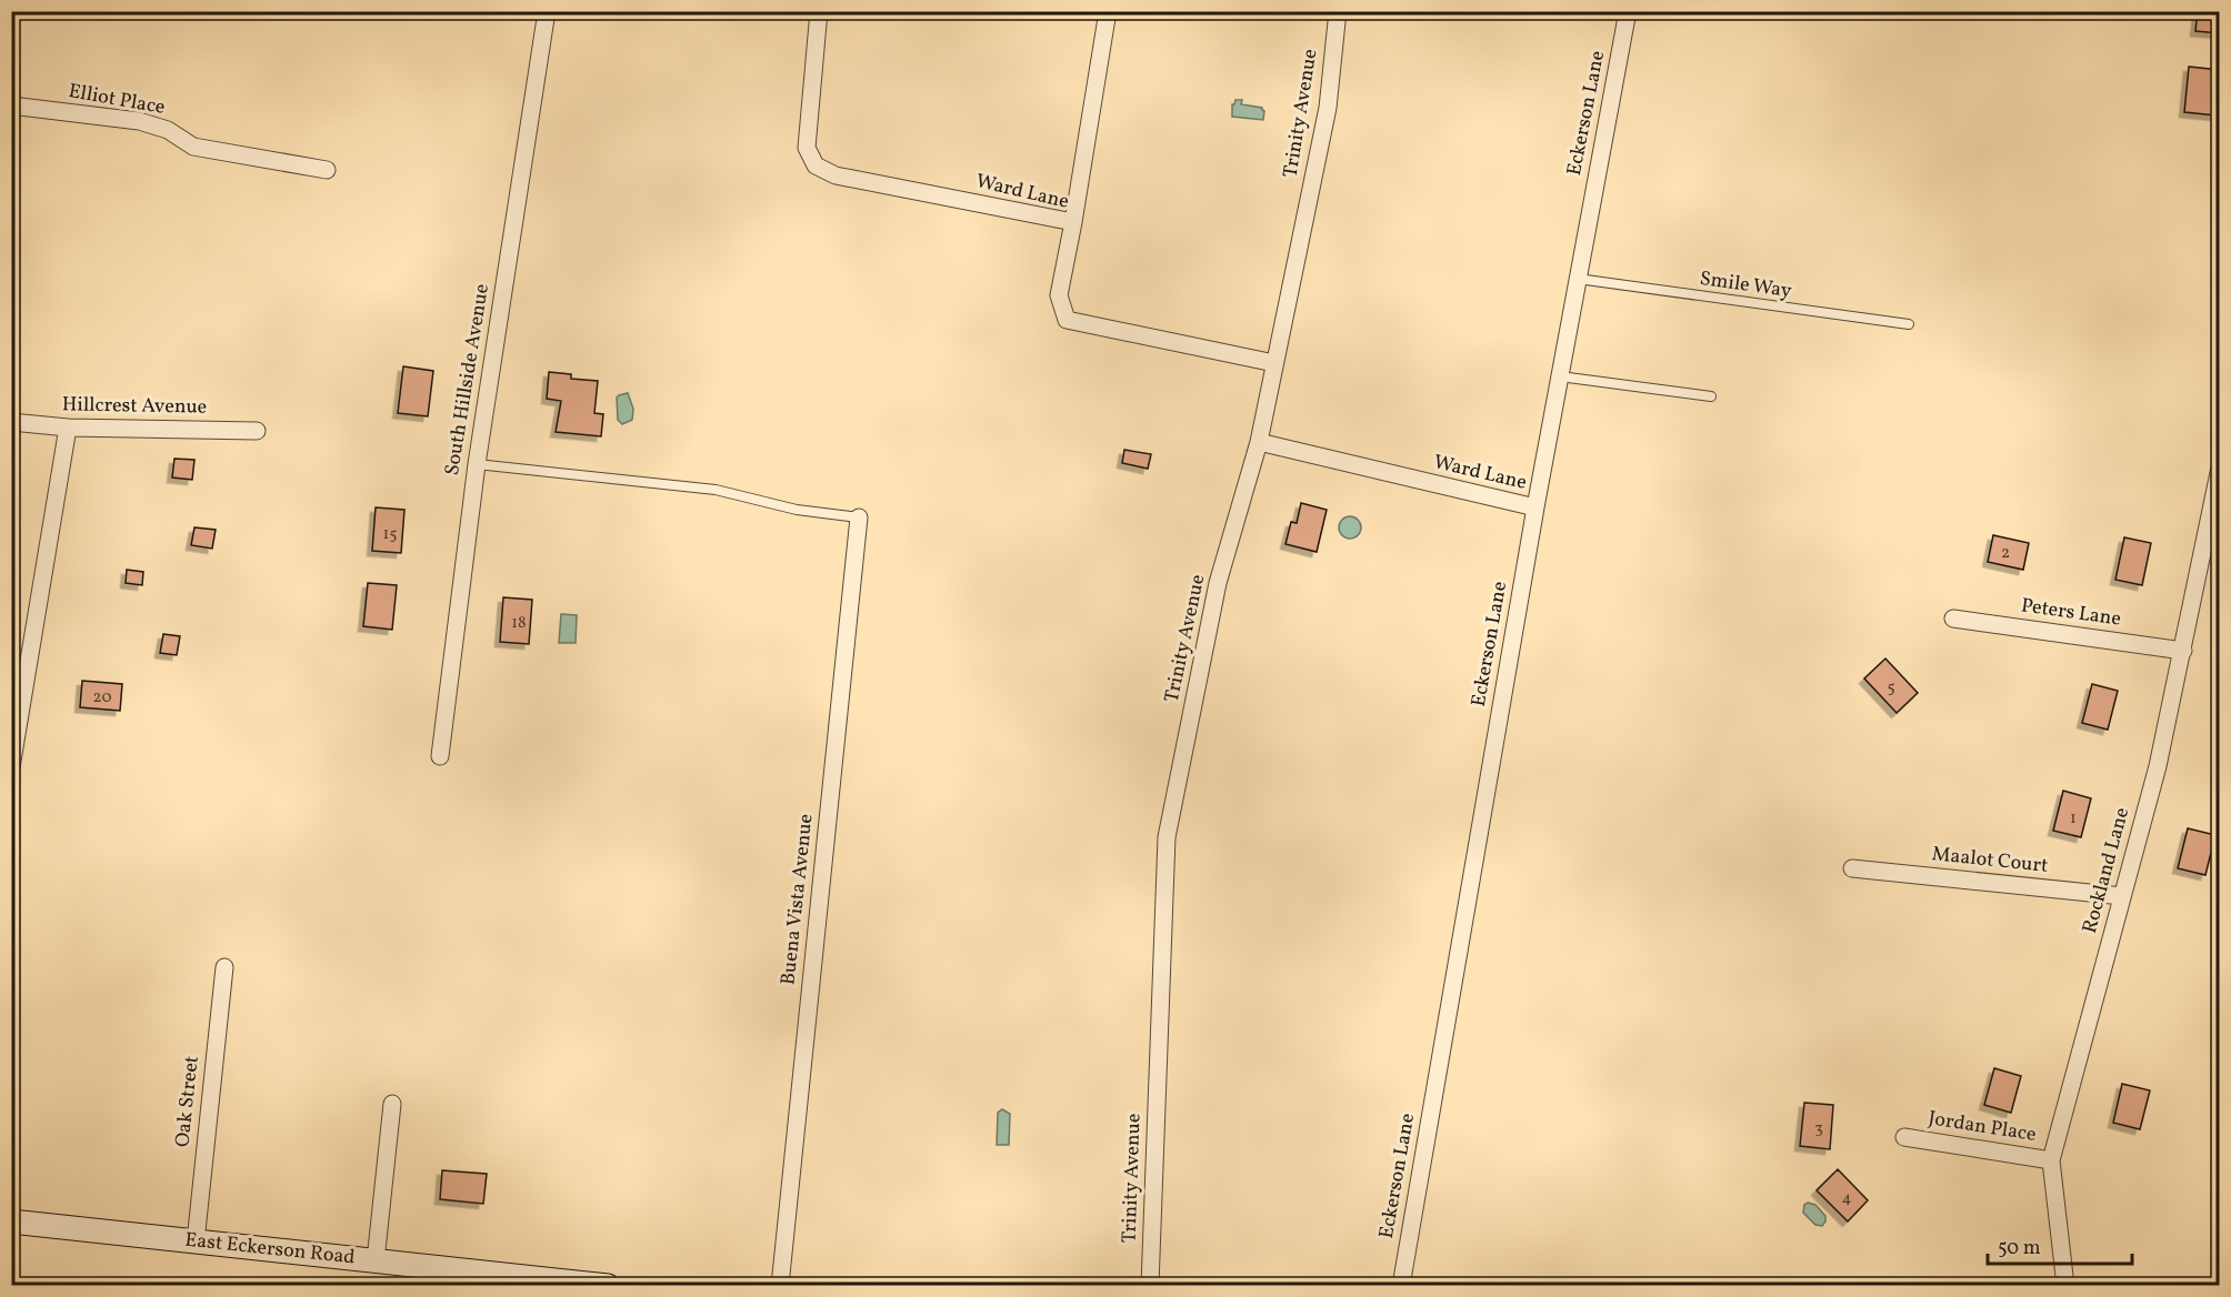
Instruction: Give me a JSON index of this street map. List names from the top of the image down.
{
  "streets": {
    "street": [
      "Elliot Place",
      "Trinity Avenue",
      "Eckerson Lane",
      "Ward Lane",
      "South Hillside Avenue",
      "Hillcrest Avenue",
      "Peters Lane",
      "Maalot Court",
      "Rockland Lane",
      "Buena Vista Avenue",
      "Oak Street",
      "Jordan Place",
      "East Eckerson Road"
    ],
    "lane": ["Smile Way"]
  },
  "crossings": [
    ["Trinity Avenue", "Ward Lane"],
    ["Eckerson Lane", "Ward Lane"],
    ["Eckerson Lane", "Smile Way"],
    ["Peters Lane", "Rockland Lane"],
    ["Maalot Court", "Rockland Lane"],
    ["Rockland Lane", "Jordan Place"],
    ["Oak Street", "East Eckerson Road"]
  ],
  "house_numbers": [
    "15",
    "2",
    "18",
    "5",
    "20",
    "1",
    "3",
    "4"
  ],
  "scale_bar": "50 m"
}
